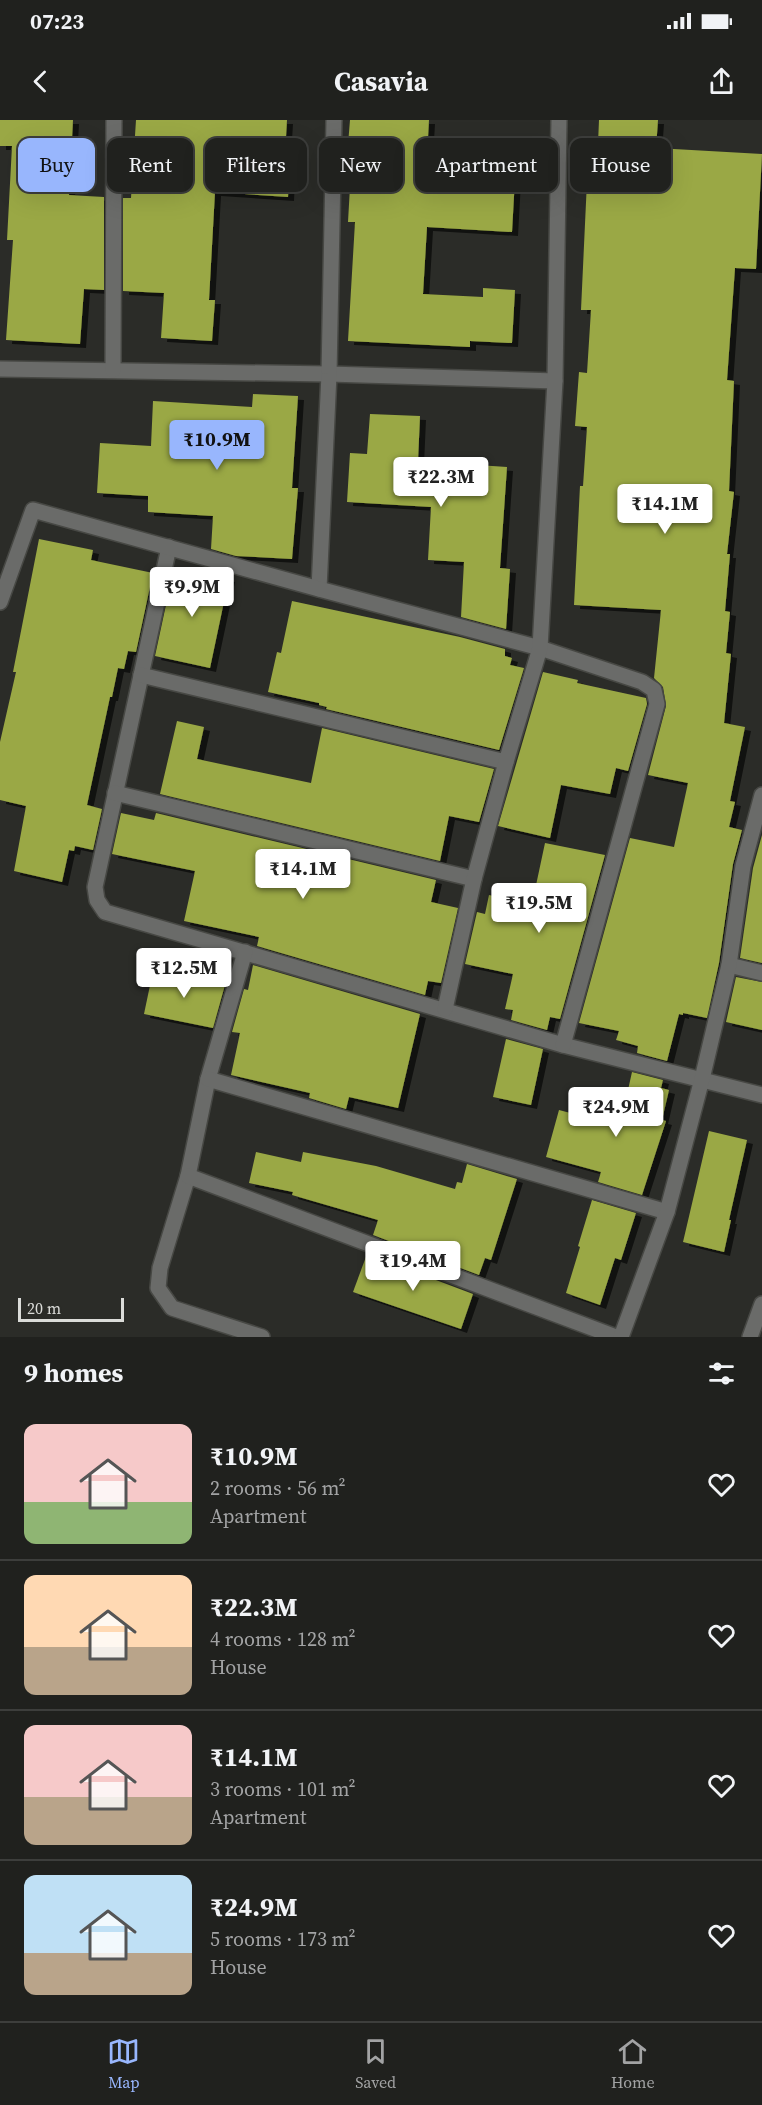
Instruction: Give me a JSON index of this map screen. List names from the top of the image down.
{
  "scale_bar": "20 m",
  "page": {
    "status": "07:23",
    "header": "Casavia",
    "chip": [
      "Buy",
      "Rent",
      "Filters",
      "New",
      "Apartment",
      "House"
    ],
    "price": [
      "₹10.9M",
      "₹22.3M",
      "₹14.1M",
      "₹9.9M",
      "₹14.1M",
      "₹19.5M",
      "₹12.5M",
      "₹24.9M",
      "₹19.4M"
    ],
    "scale": "20 m",
    "heading": "9 homes",
    "list": [
      {
        "name": "₹10.9M",
        "note": "2 rooms · 56 m² · Apartment"
      },
      {
        "name": "₹22.3M",
        "note": "4 rooms · 128 m² · House"
      },
      {
        "name": "₹14.1M",
        "note": "3 rooms · 101 m² · Apartment"
      },
      {
        "name": "₹24.9M",
        "note": "5 rooms · 173 m² · House"
      }
    ],
    "tabs": ["Map", "Saved", "Home"]
  }
}
